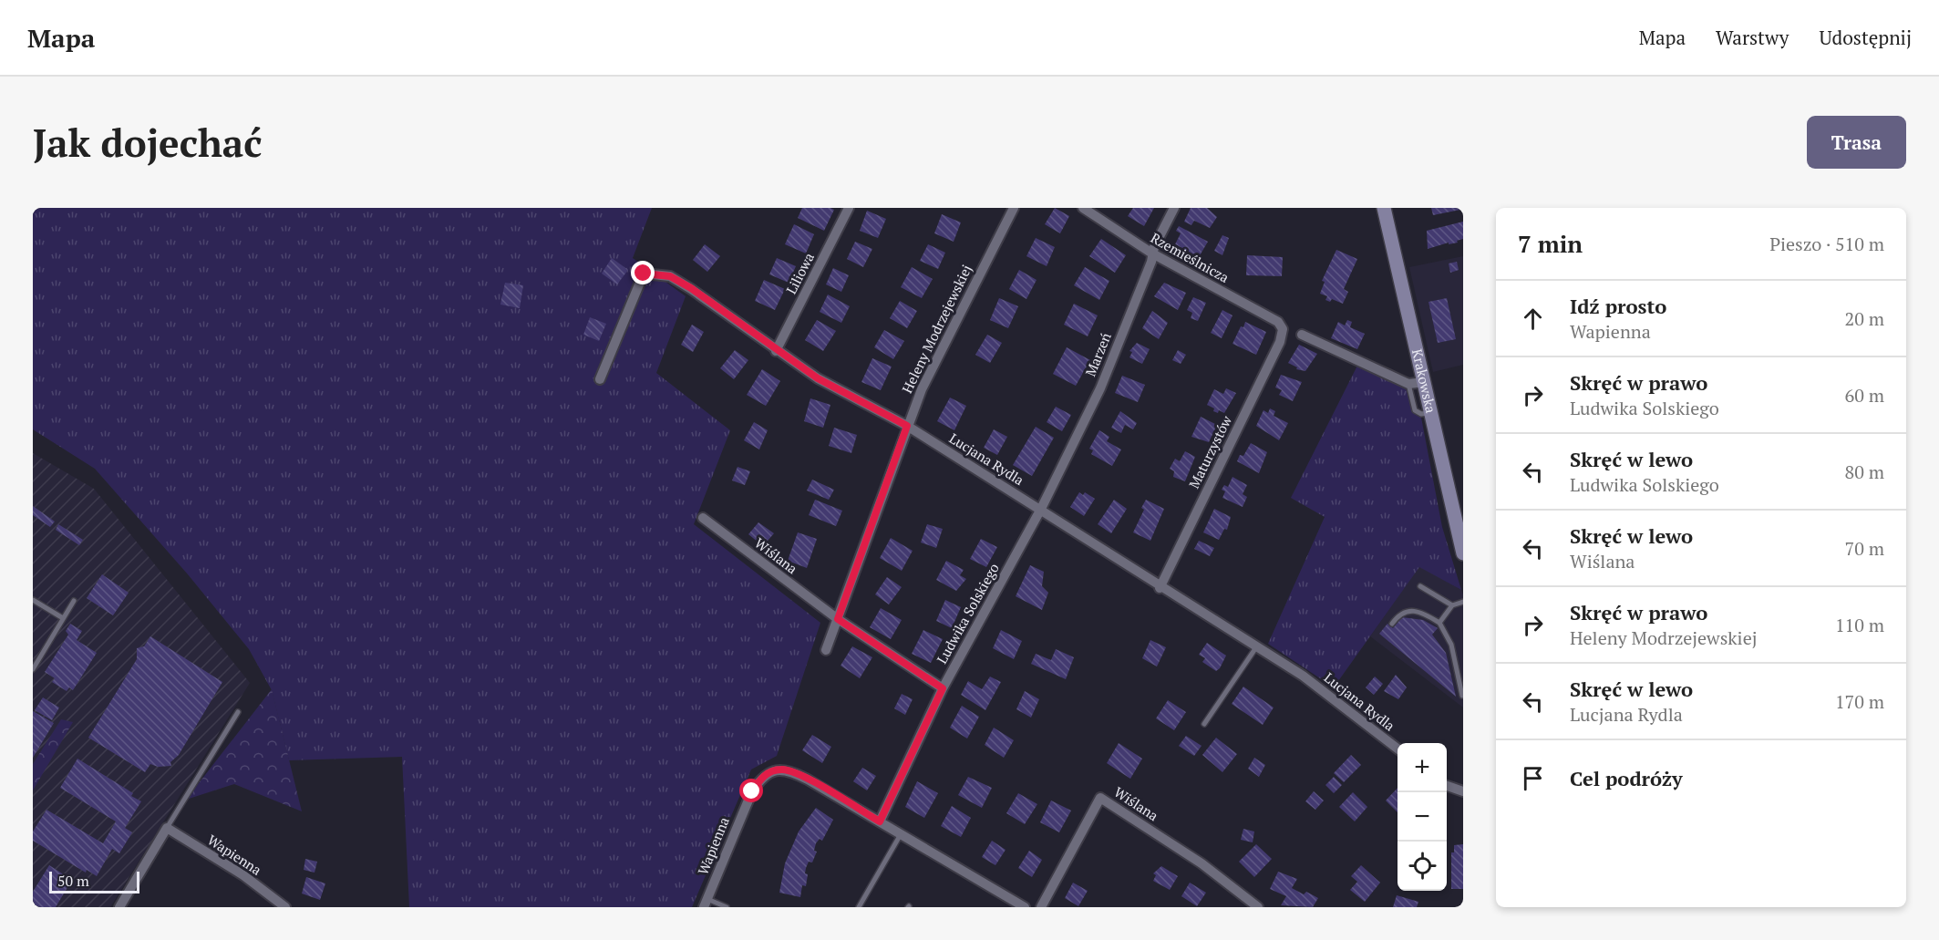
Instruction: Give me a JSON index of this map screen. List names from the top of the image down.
{
  "streets": {
    "main road": ["Krakowska"],
    "street": [
      "Rzemieślnicza",
      "Liliowa",
      "Heleny Modrzejewskiej",
      "Marzeń",
      "Maturzystów",
      "Lucjana Rydla",
      "Wiślana",
      "Ludwika Solskiego",
      "Wapienna"
    ]
  },
  "crossings": [
    ["Rzemieślnicza", "Marzeń"],
    ["Rzemieślnicza", "Maturzystów"],
    ["Liliowa", "Lucjana Rydla"],
    ["Heleny Modrzejewskiej", "Lucjana Rydla"],
    ["Heleny Modrzejewskiej", "Wiślana"],
    ["Marzeń", "Lucjana Rydla"],
    ["Marzeń", "Ludwika Solskiego"],
    ["Maturzystów", "Lucjana Rydla"],
    ["Lucjana Rydla", "Ludwika Solskiego"],
    ["Wiślana", "Ludwika Solskiego"],
    ["Ludwika Solskiego", "Wapienna"]
  ],
  "scale_bar": "50 m",
  "page": {
    "header": "Mapa",
    "nav": ["Mapa", "Warstwy", "Udostępnij"],
    "buttons": "Trasa",
    "title": "Jak dojechać",
    "heading": ["7 min", "Pieszo · 510 m"],
    "list": [
      ["Idź prosto", "Wapienna", "20 m"],
      ["Skręć w prawo", "Ludwika Solskiego", "60 m"],
      ["Skręć w lewo", "Ludwika Solskiego", "80 m"],
      ["Skręć w lewo", "Wiślana", "70 m"],
      ["Skręć w prawo", "Heleny Modrzejewskiej", "110 m"],
      ["Skręć w lewo", "Lucjana Rydla", "170 m"],
      "Cel podróży"
    ],
    "map_buttons": ["+", "−"],
    "scale": "50 m"
  }
}
